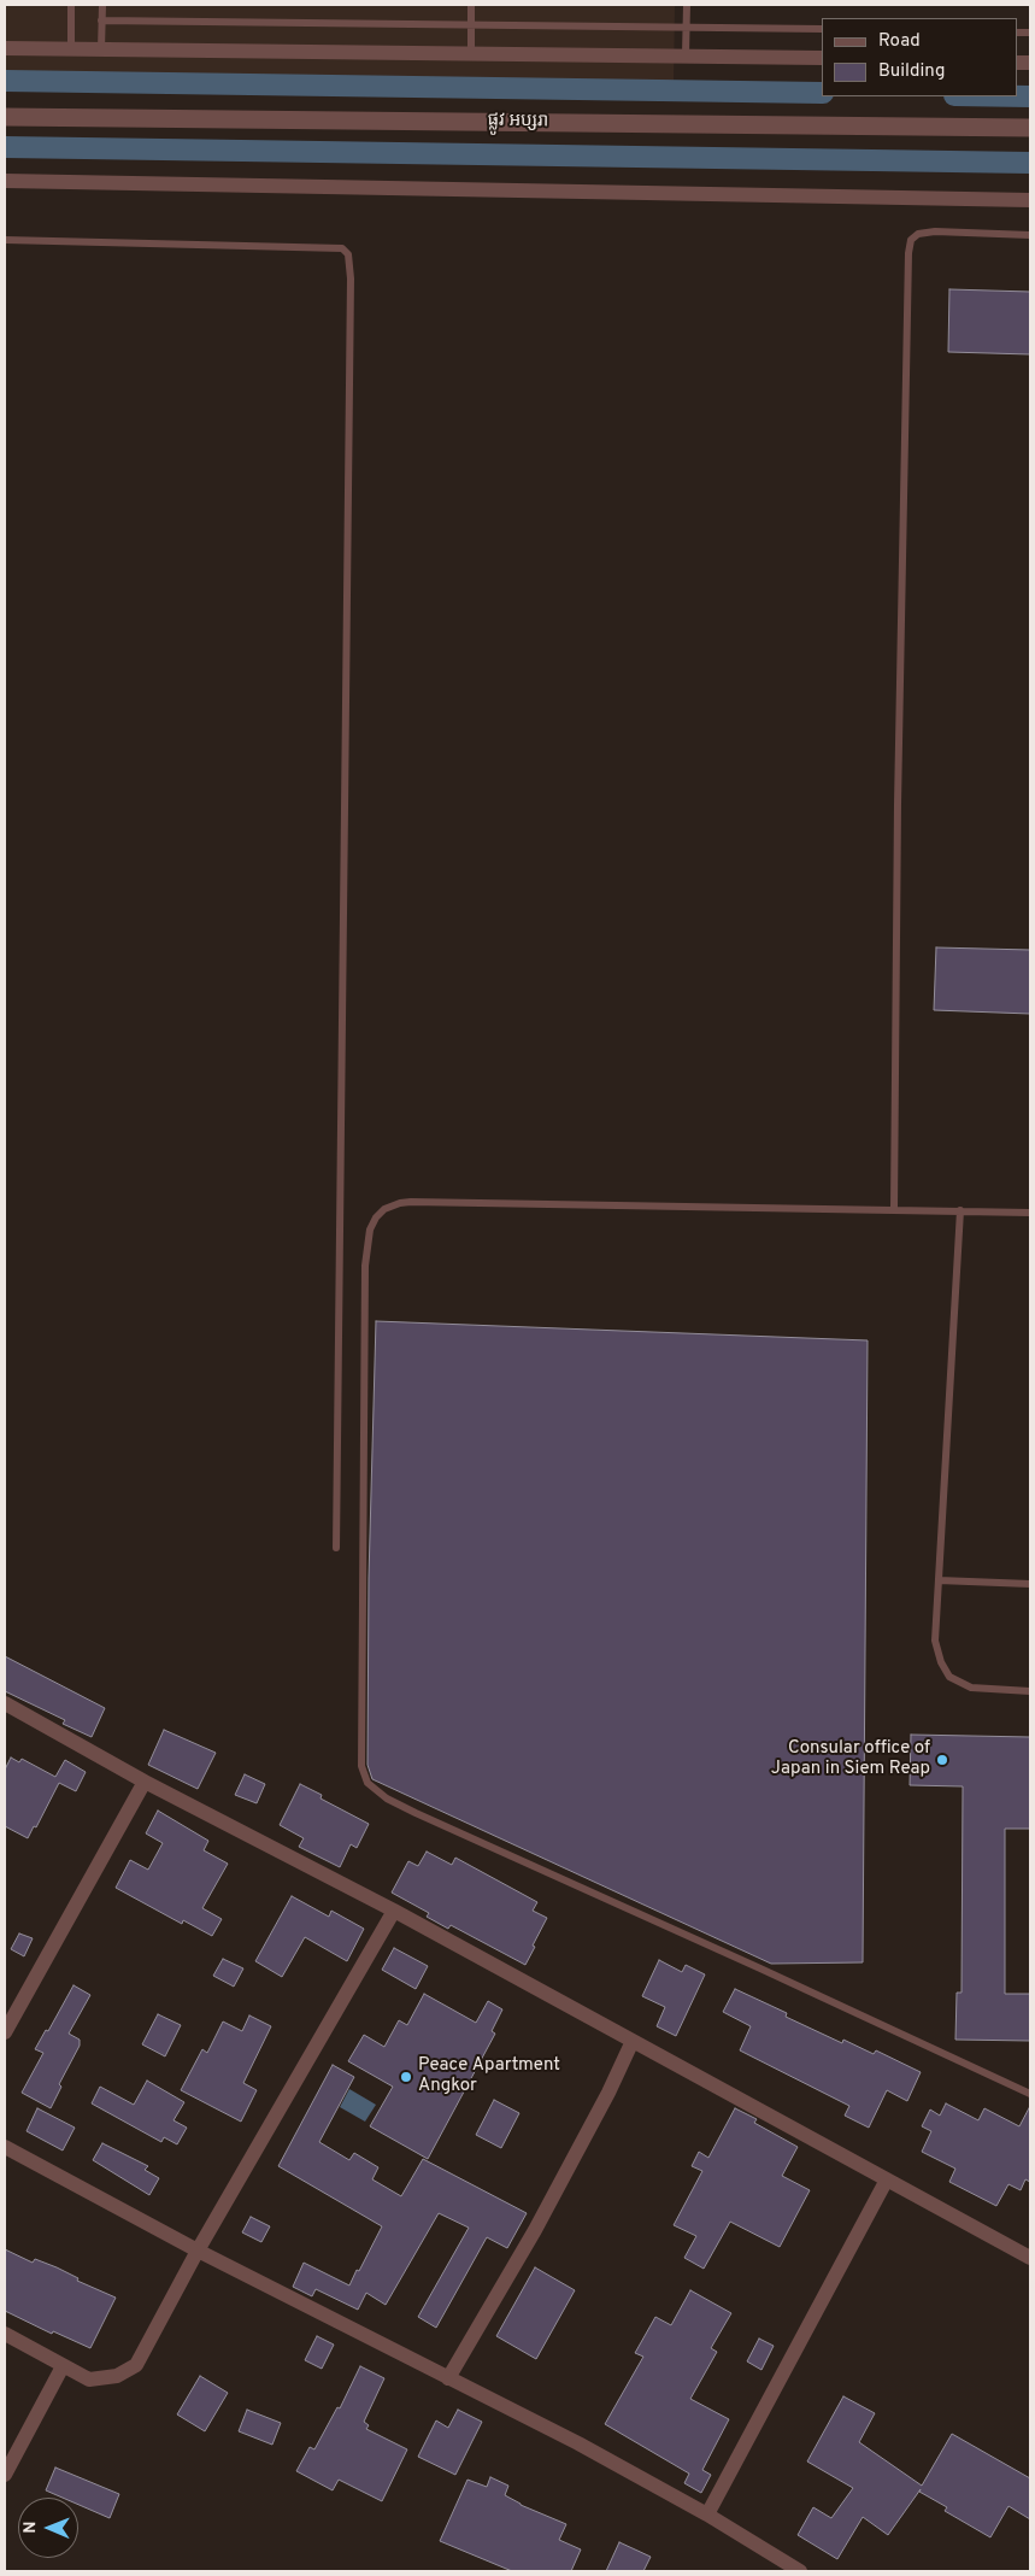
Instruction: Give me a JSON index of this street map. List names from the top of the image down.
{
  "streets": {
    "street": ["ផ្លូវ អប្សរា"]
  },
  "places": ["Consular office of Japan in Siem Reap", "Peace Apartment Angkor"],
  "legend": ["Road", "Building"],
  "north": "left"
}
